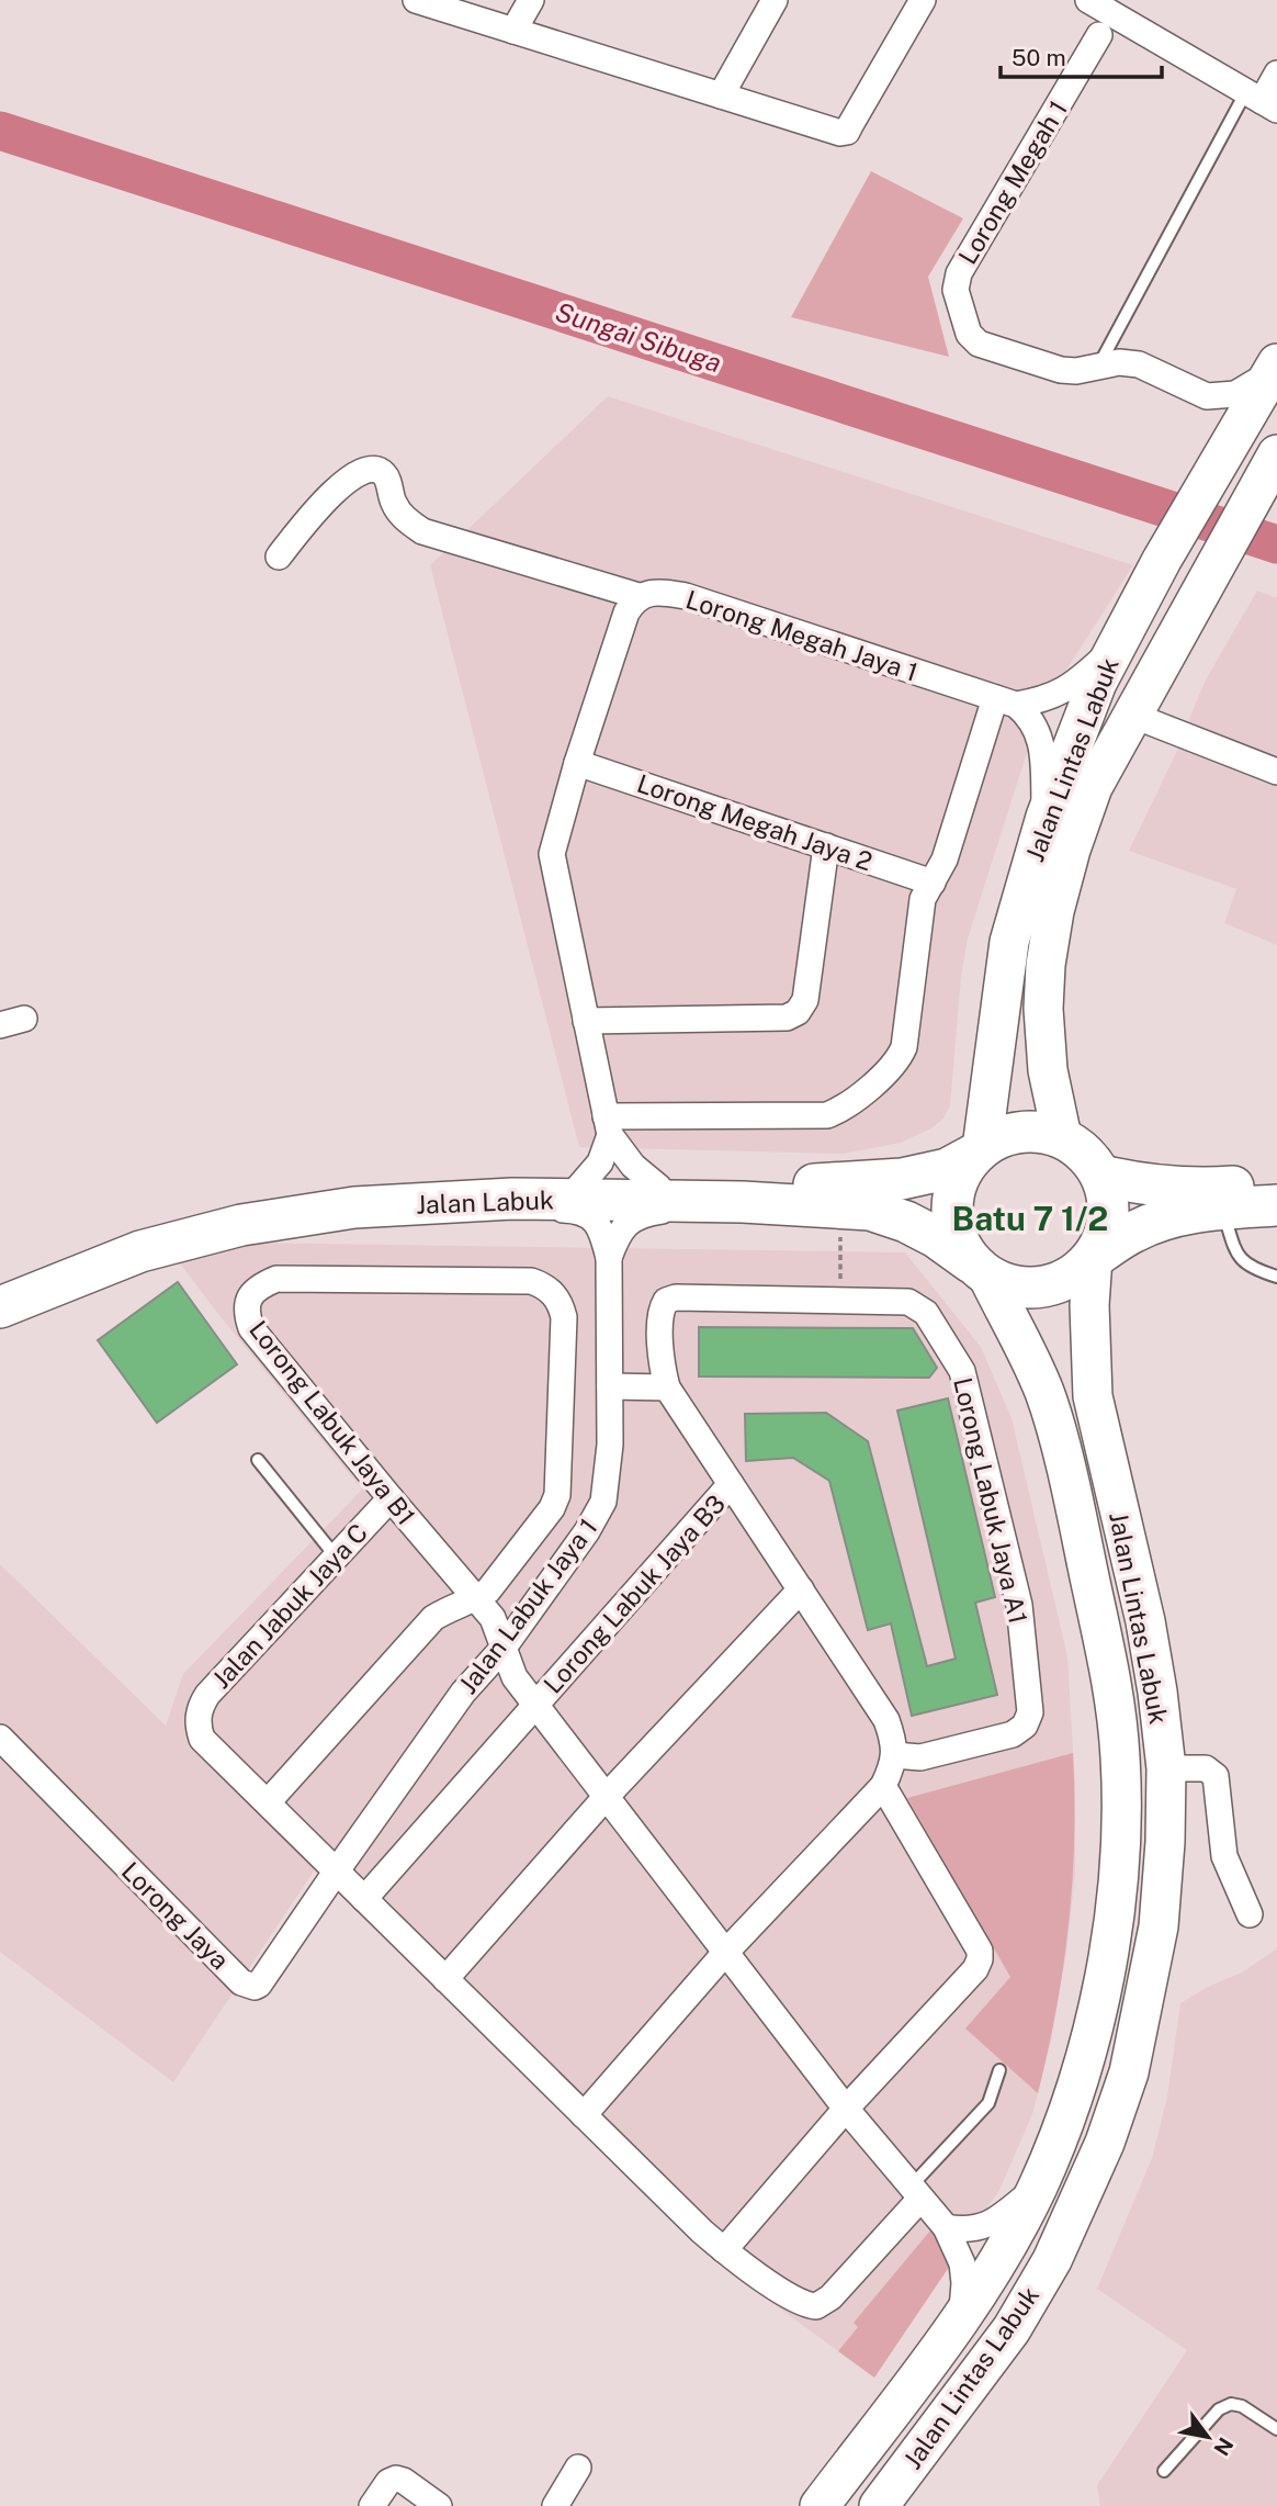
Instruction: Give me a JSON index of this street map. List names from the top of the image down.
{
  "streets": {
    "highway": ["Jalan Labuk"],
    "main road": ["Jalan Lintas Labuk"],
    "street": [
      "Lorong Megah 1",
      "Lorong Megah Jaya 1",
      "Lorong Megah Jaya 2",
      "Lorong Labuk Jaya B1",
      "Lorong Labuk Jaya A1",
      "Lorong Labuk Jaya B3",
      "Jalan Jabuk Jaya C",
      "Jalan Labuk Jaya 1",
      "Lorong Jaya"
    ]
  },
  "crossings": [
    ["Jalan Lintas Labuk", "Jalan Labuk"],
    ["Jalan Lintas Labuk", "Lorong Labuk Jaya B1"],
    ["Lorong Labuk Jaya B1", "Lorong Labuk Jaya B3"],
    ["Lorong Labuk Jaya B1", "Jalan Jabuk Jaya C"],
    ["Lorong Labuk Jaya B1", "Jalan Labuk Jaya 1"],
    ["Jalan Labuk Jaya 1", "Lorong Jaya"]
  ],
  "districts": ["Batu 7 1/2"],
  "water": ["Sungai Sibuga"],
  "scale_bar": "50 m",
  "north": "bottom right"
}
